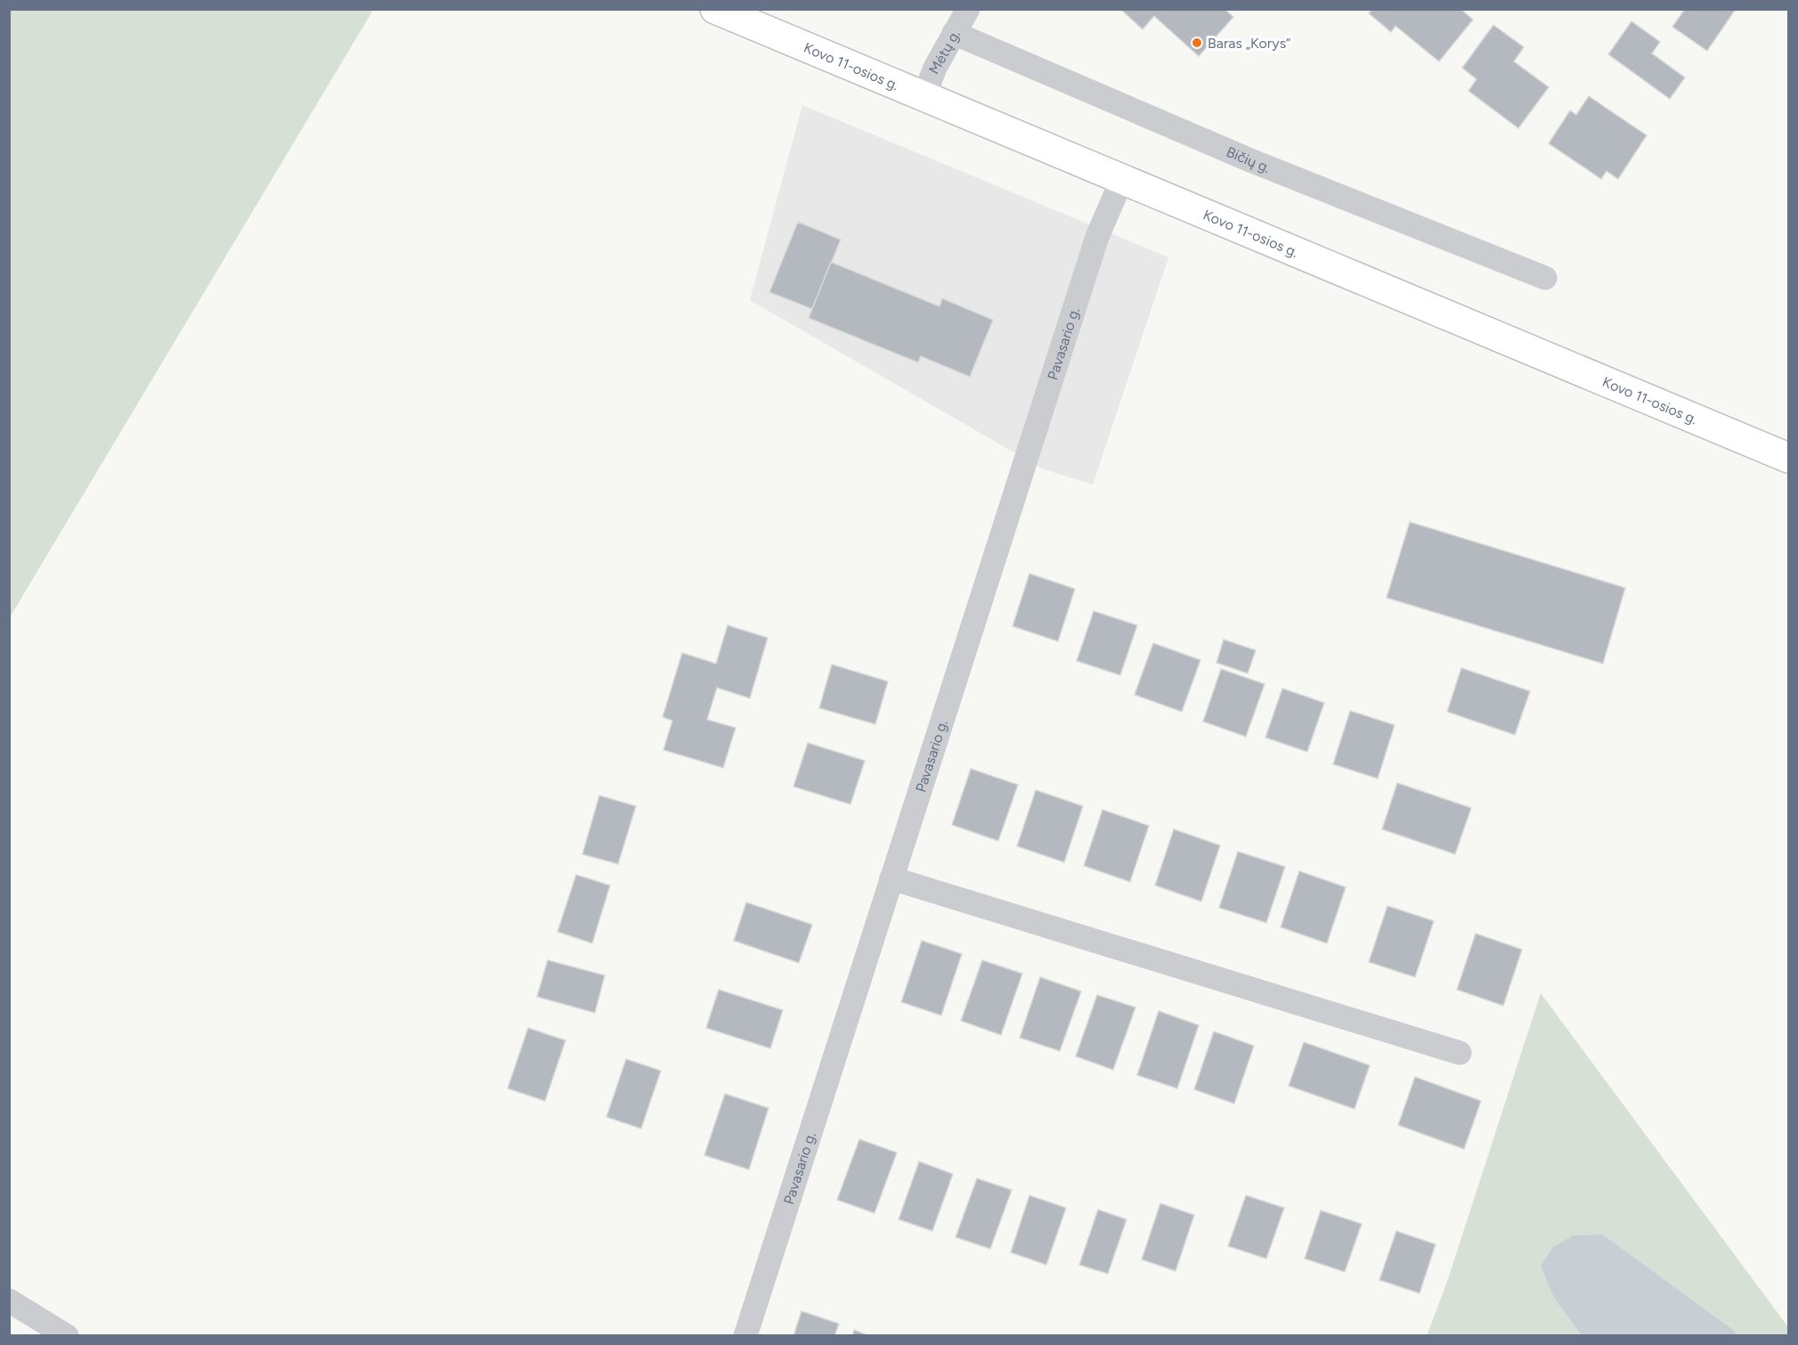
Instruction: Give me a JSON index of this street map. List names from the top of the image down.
{
  "streets": {
    "main road": ["Kovo 11-osios g."],
    "street": ["Mėtų g.", "Bičių g.", "Pavasario g."]
  },
  "crossings": [
    ["Mėtų g.", "Kovo 11-osios g."],
    ["Mėtų g.", "Bičių g."],
    ["Kovo 11-osios g.", "Pavasario g."]
  ],
  "places": ["Baras „Korys“"]
}
